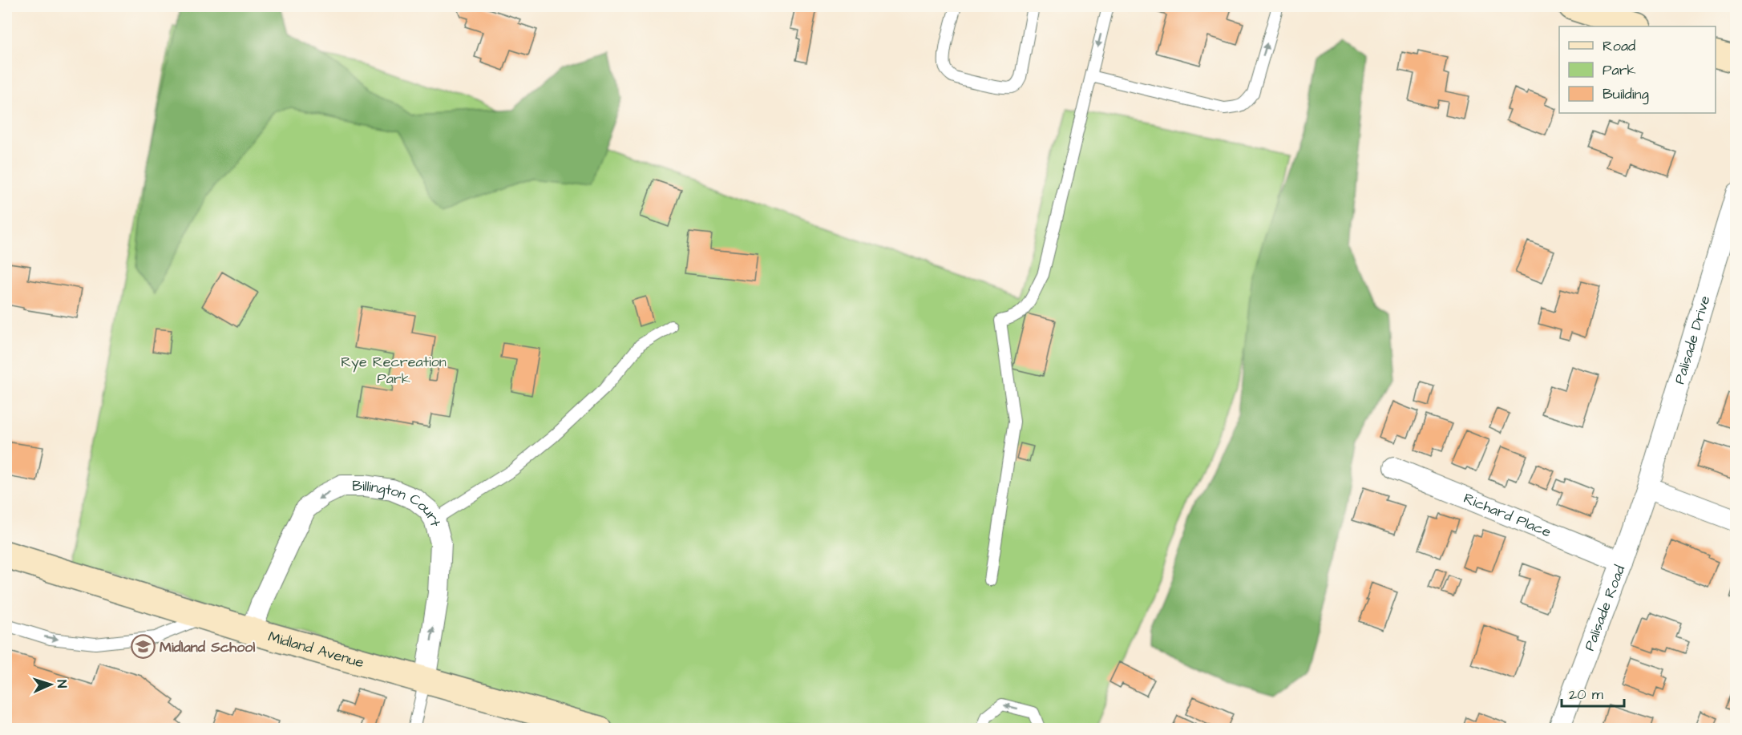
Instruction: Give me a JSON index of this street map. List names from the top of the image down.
{
  "streets": {
    "street": [
      "Palisade Drive",
      "Billington Court",
      "Richard Place",
      "Palisade Road",
      "Midland Avenue"
    ]
  },
  "crossings": [
    ["Palisade Drive", "Palisade Road"],
    ["Billington Court", "Midland Avenue"],
    ["Richard Place", "Palisade Road"]
  ],
  "parks": ["Rye Recreation Park"],
  "places": {
    "school or university": ["Midland School"]
  },
  "legend": ["Road", "Park", "Building"],
  "scale_bar": "20 m",
  "north": "right"
}
